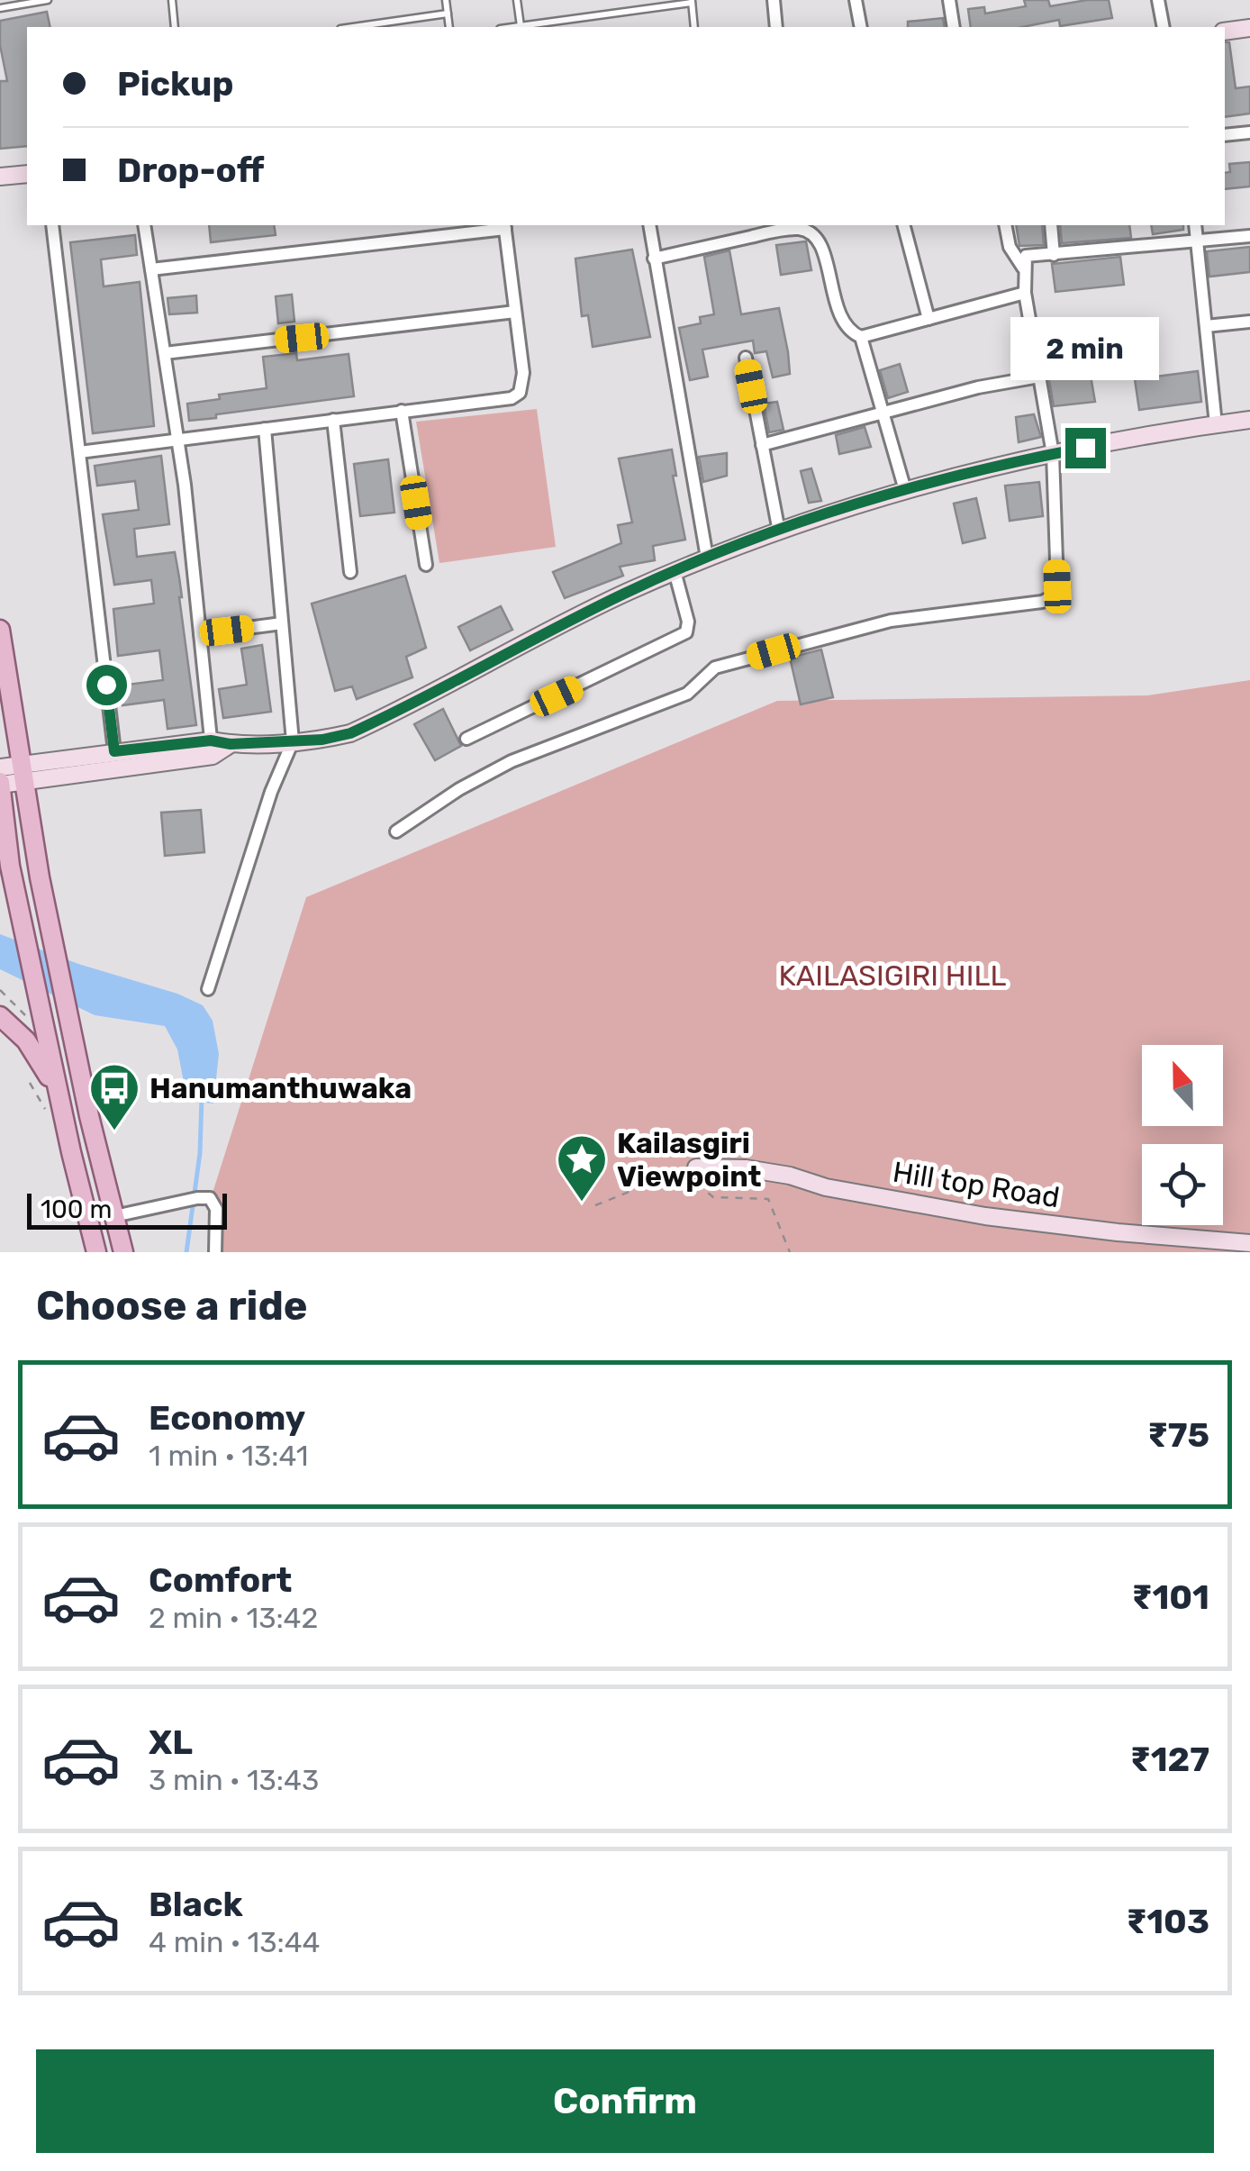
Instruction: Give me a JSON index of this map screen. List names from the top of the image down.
{
  "streets": {
    "street": ["Hill top Road"]
  },
  "parks": ["KAILASIGIRI HILL"],
  "places": {
    "bus stop": ["Hanumanthuwaka"],
    "place": ["Kailasgiri Viewpoint"]
  },
  "scale_bar": "100 m",
  "north": "top",
  "page": {
    "banner": ["Pickup", "Drop-off"],
    "bubble": "2 min",
    "scale": "100 m",
    "heading": "Choose a ride",
    "list": [
      {
        "name": "Economy",
        "note": "1 min · 13:41",
        "value": "₹75"
      },
      {
        "name": "Comfort",
        "note": "2 min · 13:42",
        "value": "₹101"
      },
      {
        "name": "XL",
        "note": "3 min · 13:43",
        "value": "₹127"
      },
      {
        "name": "Black",
        "note": "4 min · 13:44",
        "value": "₹103"
      }
    ],
    "buttons": "Confirm"
  }
}
